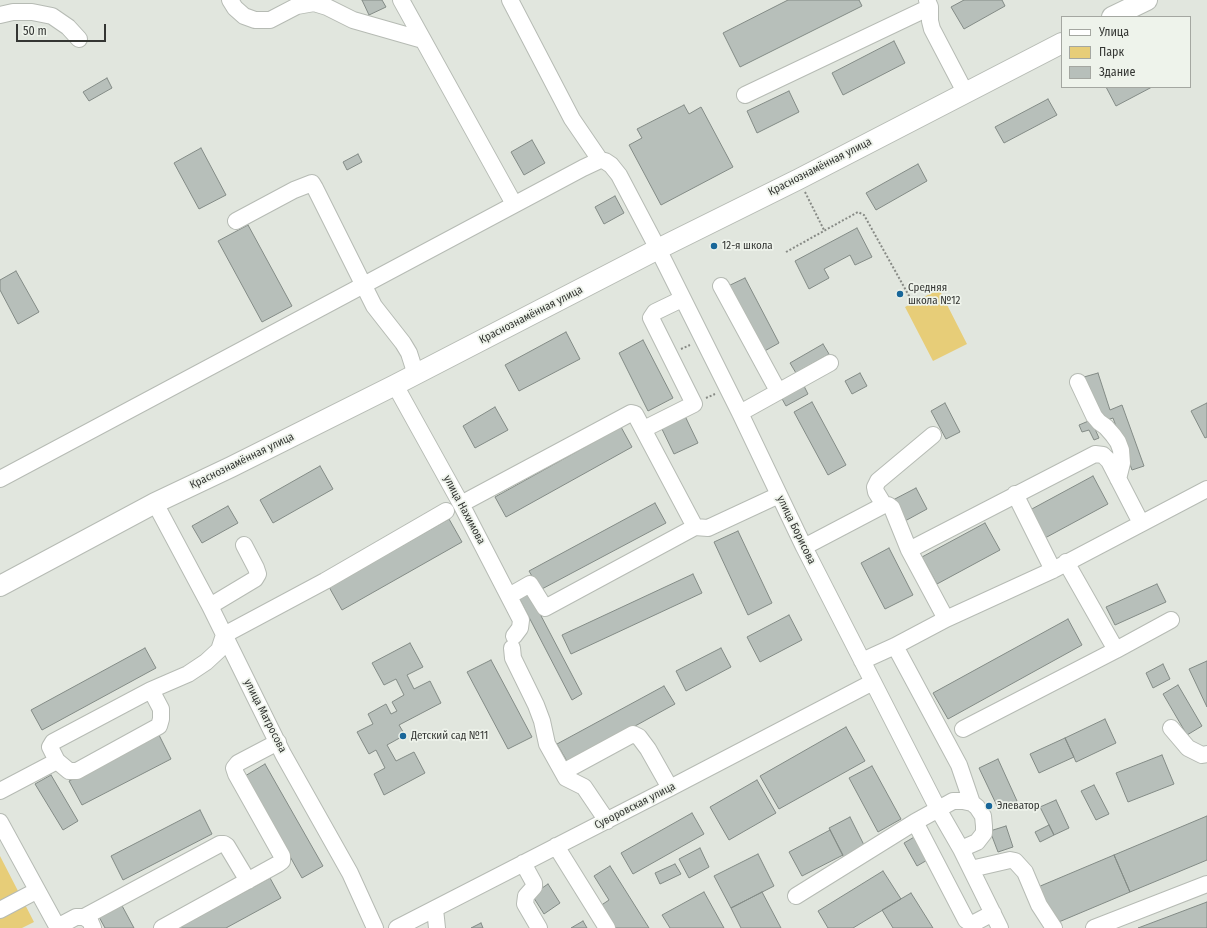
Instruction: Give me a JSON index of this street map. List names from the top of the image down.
{
  "streets": {
    "main road": ["Краснознамённая улица"],
    "street": [
      "улица Нахимова",
      "улица Борисова",
      "улица Матросова",
      "Суворовская улица"
    ]
  },
  "crossings": [
    ["Краснознамённая улица", "улица Нахимова"],
    ["Краснознамённая улица", "улица Борисова"],
    ["Краснознамённая улица", "улица Матросова"],
    ["улица Нахимова", "Суворовская улица"],
    ["улица Борисова", "Суворовская улица"]
  ],
  "places": [
    "12-я школа",
    "Средняя школа №12",
    "Детский сад №11",
    "Элеватор"
  ],
  "legend": ["Улица", "Парк", "Здание"],
  "scale_bar": "50 m"
}
